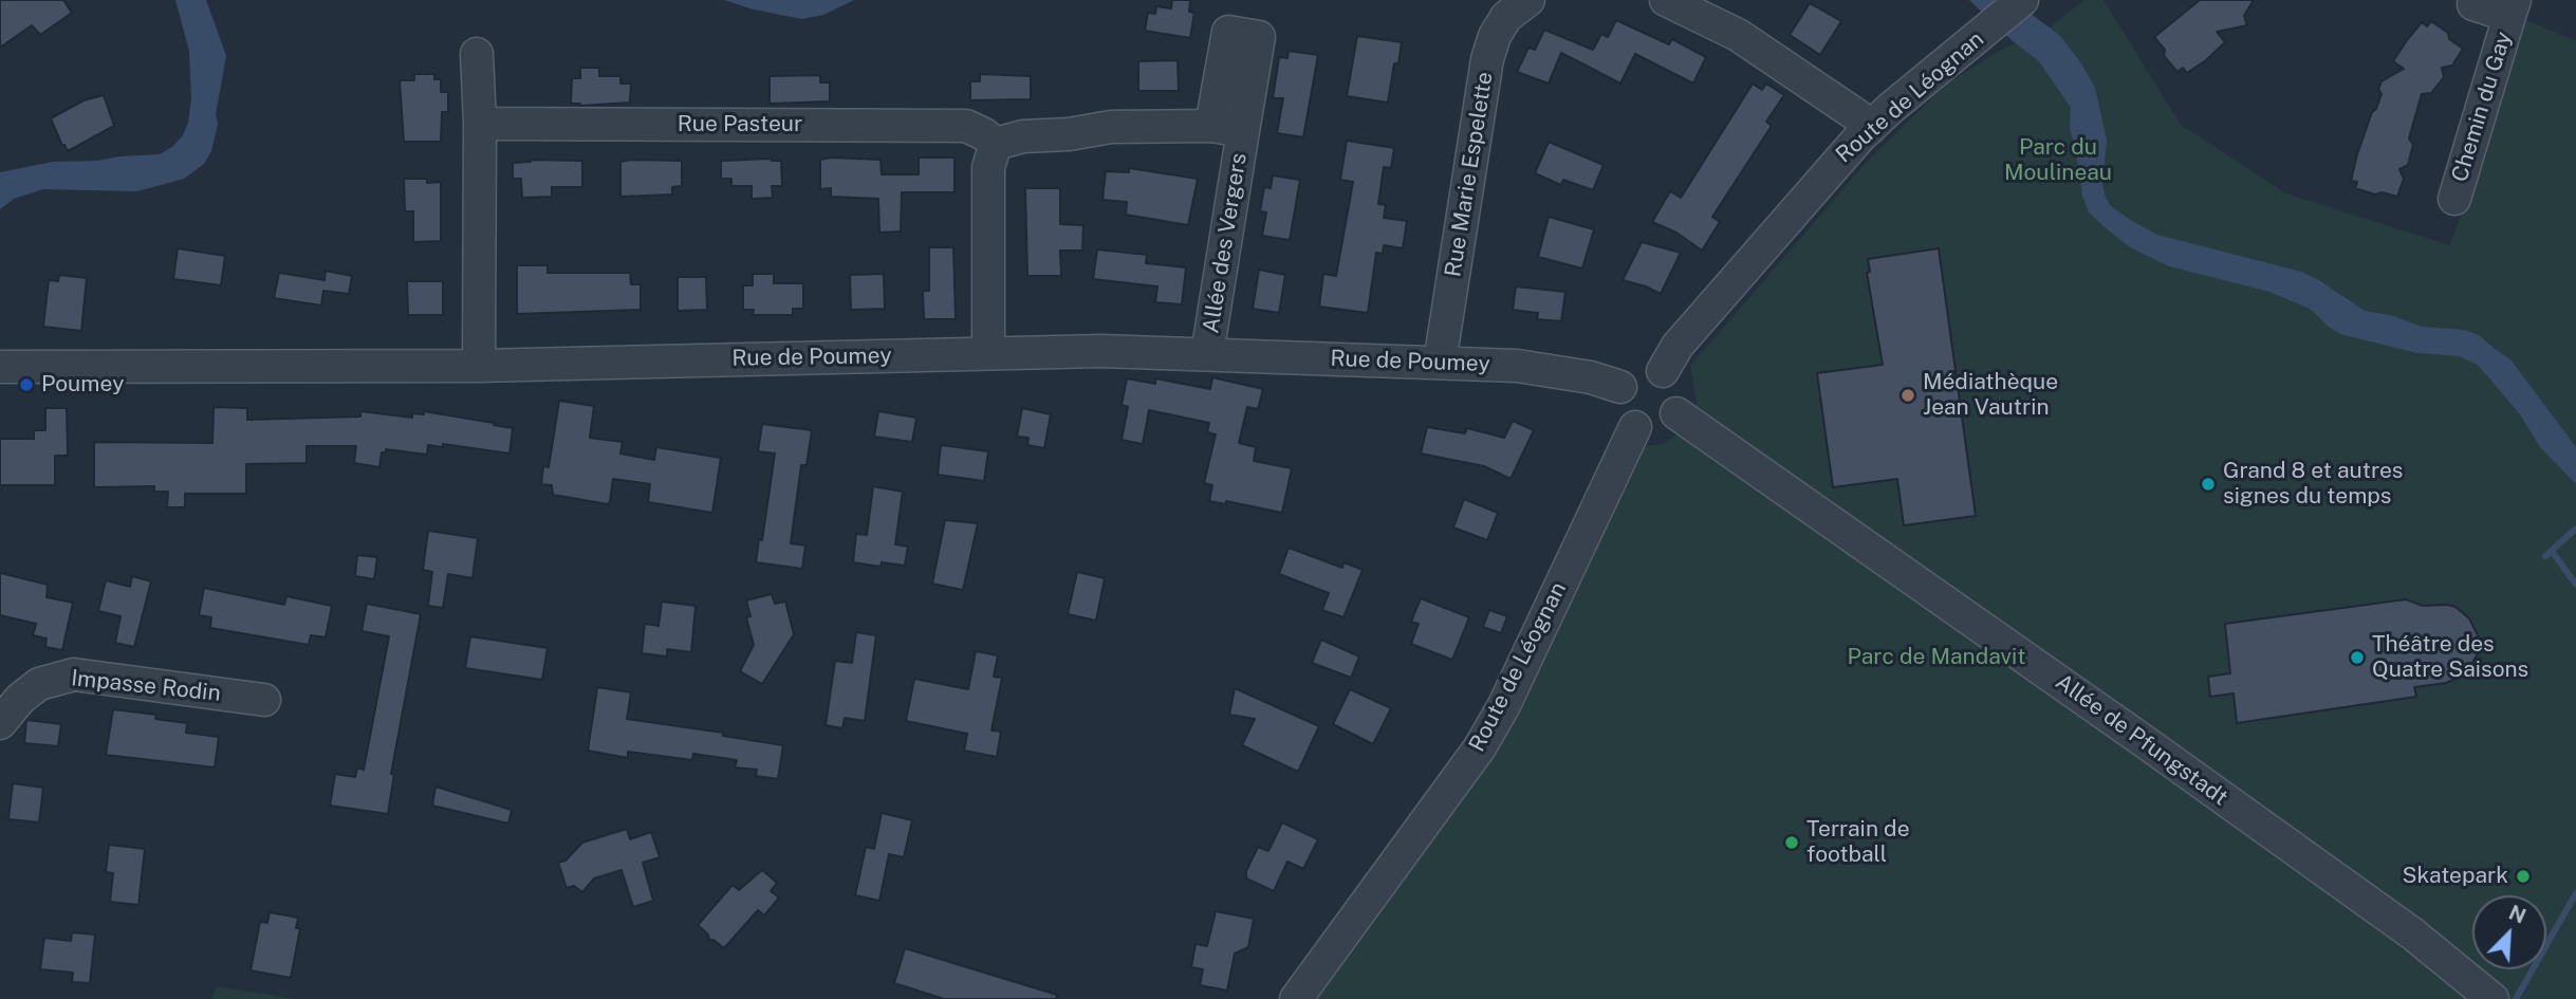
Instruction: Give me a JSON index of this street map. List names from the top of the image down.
{
  "streets": {
    "street": [
      "Route de Léognan",
      "Chemin du Gay",
      "Rue Pasteur",
      "Rue Marie Espelette",
      "Allée des Vergers",
      "Rue de Poumey",
      "Impasse Rodin",
      "Allée de Pfungstadt"
    ]
  },
  "crossings": [
    ["Route de Léognan", "Rue de Poumey"],
    ["Route de Léognan", "Allée de Pfungstadt"],
    ["Rue Marie Espelette", "Rue de Poumey"],
    ["Allée des Vergers", "Rue de Poumey"],
    ["Rue de Poumey", "Allée de Pfungstadt"]
  ],
  "parks": ["Parc du Moulineau", "Parc de Mandavit"],
  "places": [
    "Poumey",
    "Médiathèque Jean Vautrin",
    "Grand 8 et autres signes du temps",
    "Théâtre des Quatre Saisons",
    "Terrain de football",
    "Skatepark"
  ],
  "north": "top right"
}
